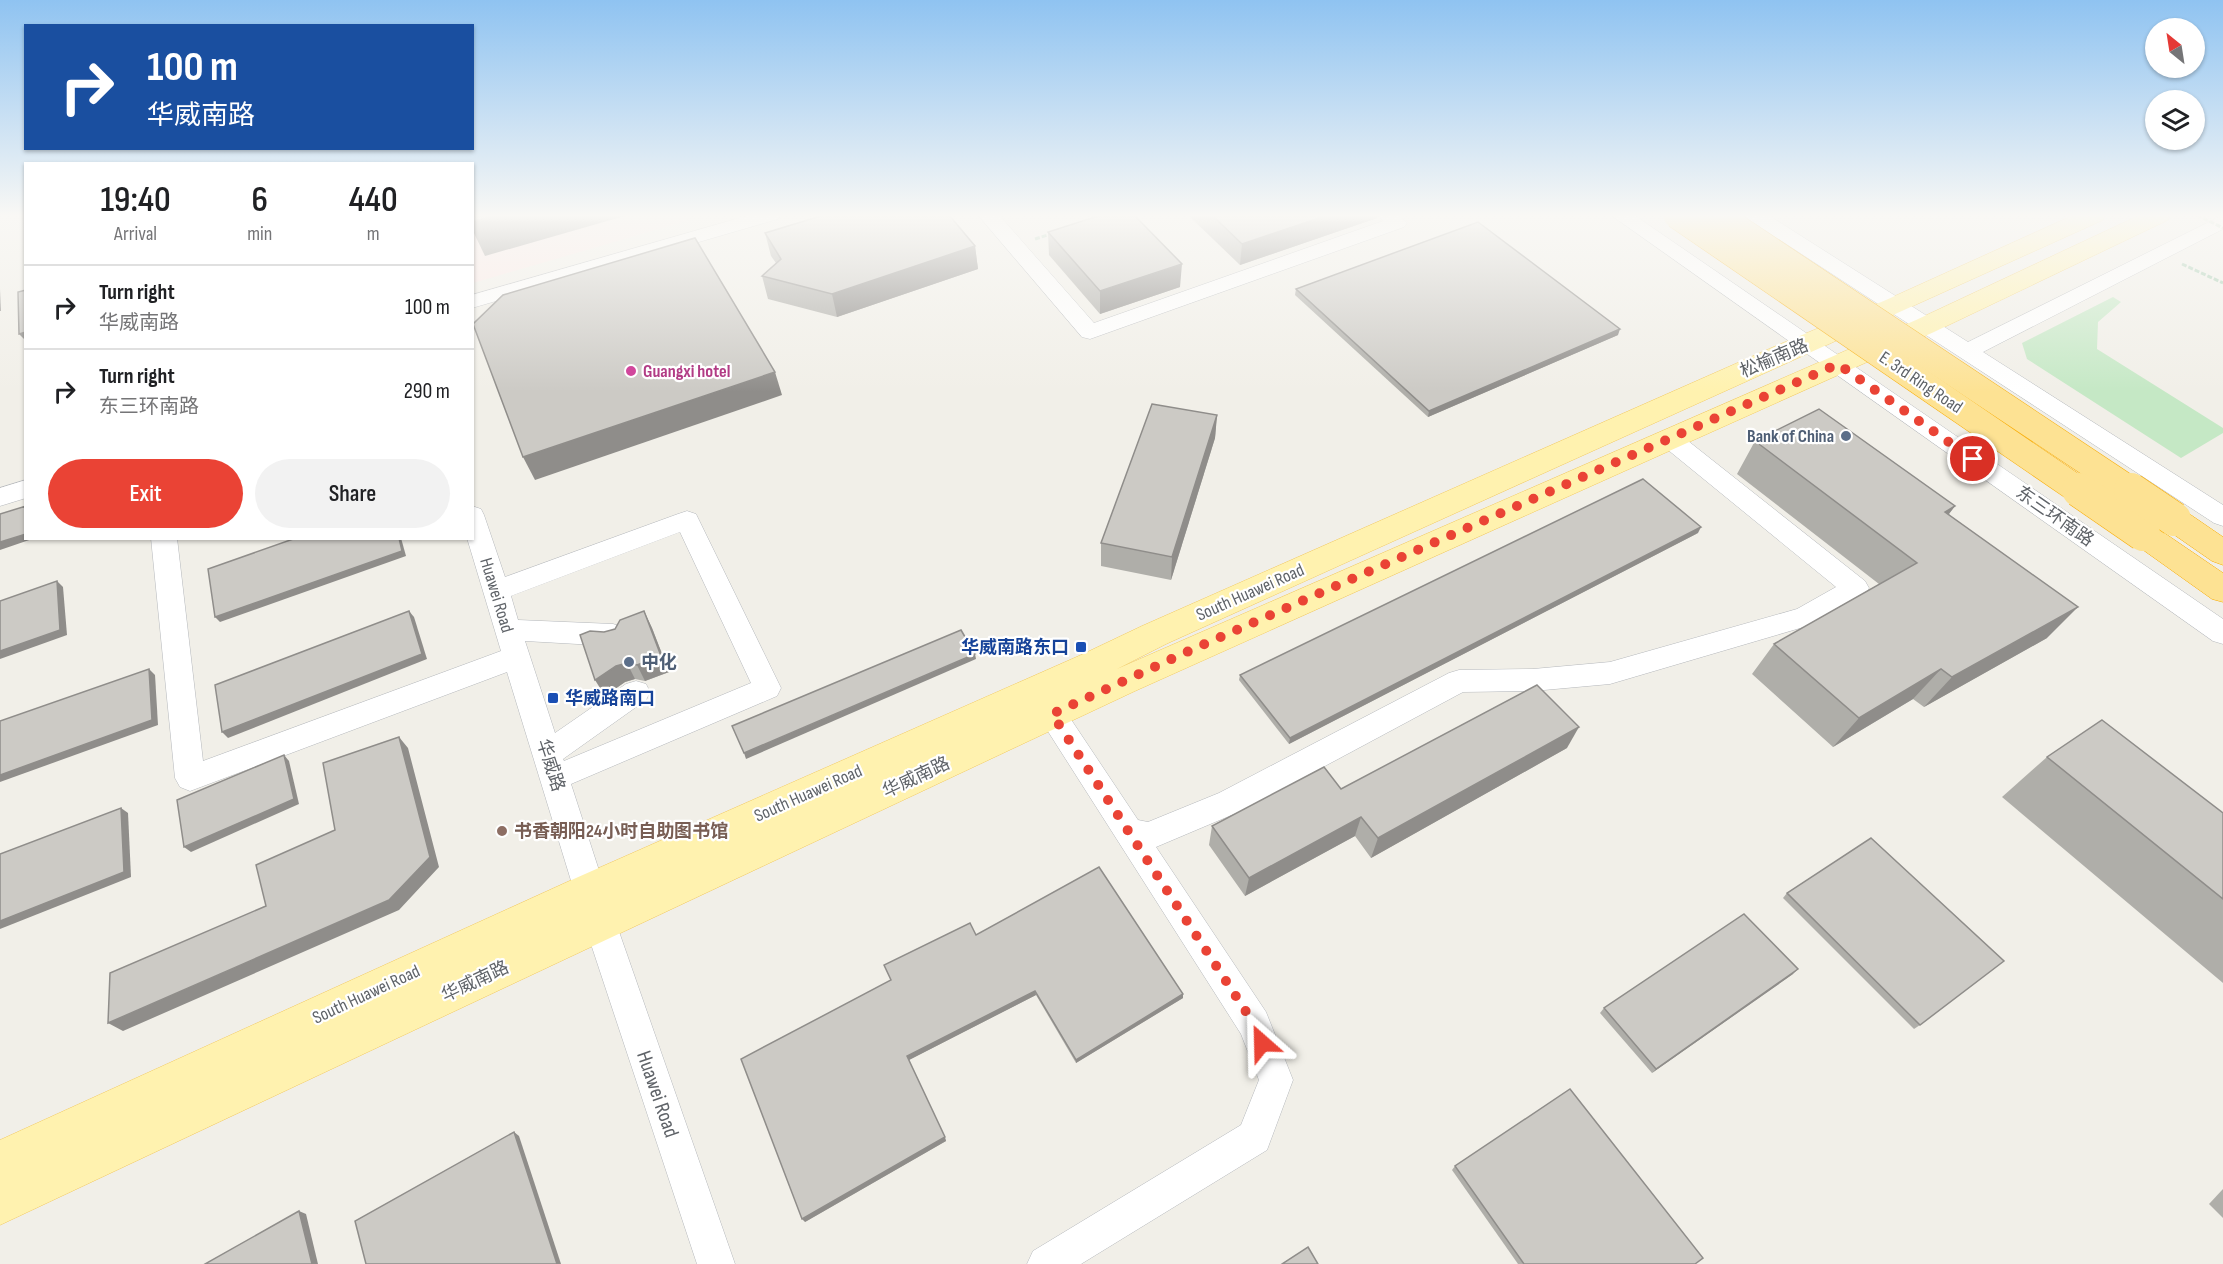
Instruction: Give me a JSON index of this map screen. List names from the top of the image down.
{
  "streets": {
    "highway": ["E. 3rd Ring Road"],
    "main road": ["松榆南路", "South Huawei Road", "华威南路"],
    "street": ["东三环南路", "Huawei Road", "华威路"]
  },
  "crossings": [
    ["松榆南路", "东三环南路"],
    ["松榆南路", "South Huawei Road"],
    ["东三环南路", "华威南路"],
    ["South Huawei Road", "Huawei Road"],
    ["South Huawei Road", "华威路"],
    ["South Huawei Road", "华威南路"],
    ["Huawei Road", "华威路"],
    ["Huawei Road", "华威南路"],
    ["华威路", "华威南路"]
  ],
  "places": {
    "other": [
      "Guangxi hotel",
      "Bank of China",
      "中化",
      "书香朝阳24小时自助图书馆"
    ],
    "transit": ["华威南路东口", "华威路南口"]
  },
  "north": "top left",
  "page": {
    "turn": ["100 m", "华威南路"],
    "eta": [
      "19:40",
      "Arrival",
      "6",
      "min",
      "440",
      "m"
    ],
    "list": [
      {
        "name": "Turn right",
        "note": "华威南路",
        "value": "100 m"
      },
      {
        "name": "Turn right",
        "note": "东三环南路",
        "value": "290 m"
      }
    ],
    "buttons": ["Exit", "Share"]
  }
}
